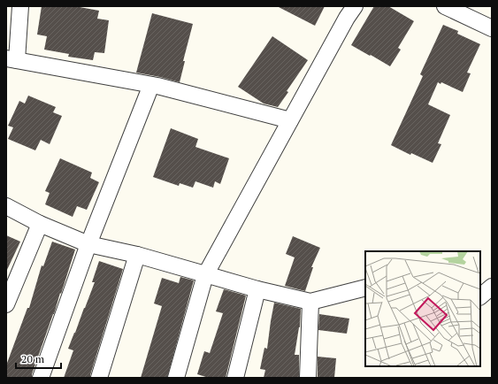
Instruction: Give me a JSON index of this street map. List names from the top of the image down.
{
  "scale_bar": "20 m"
}
